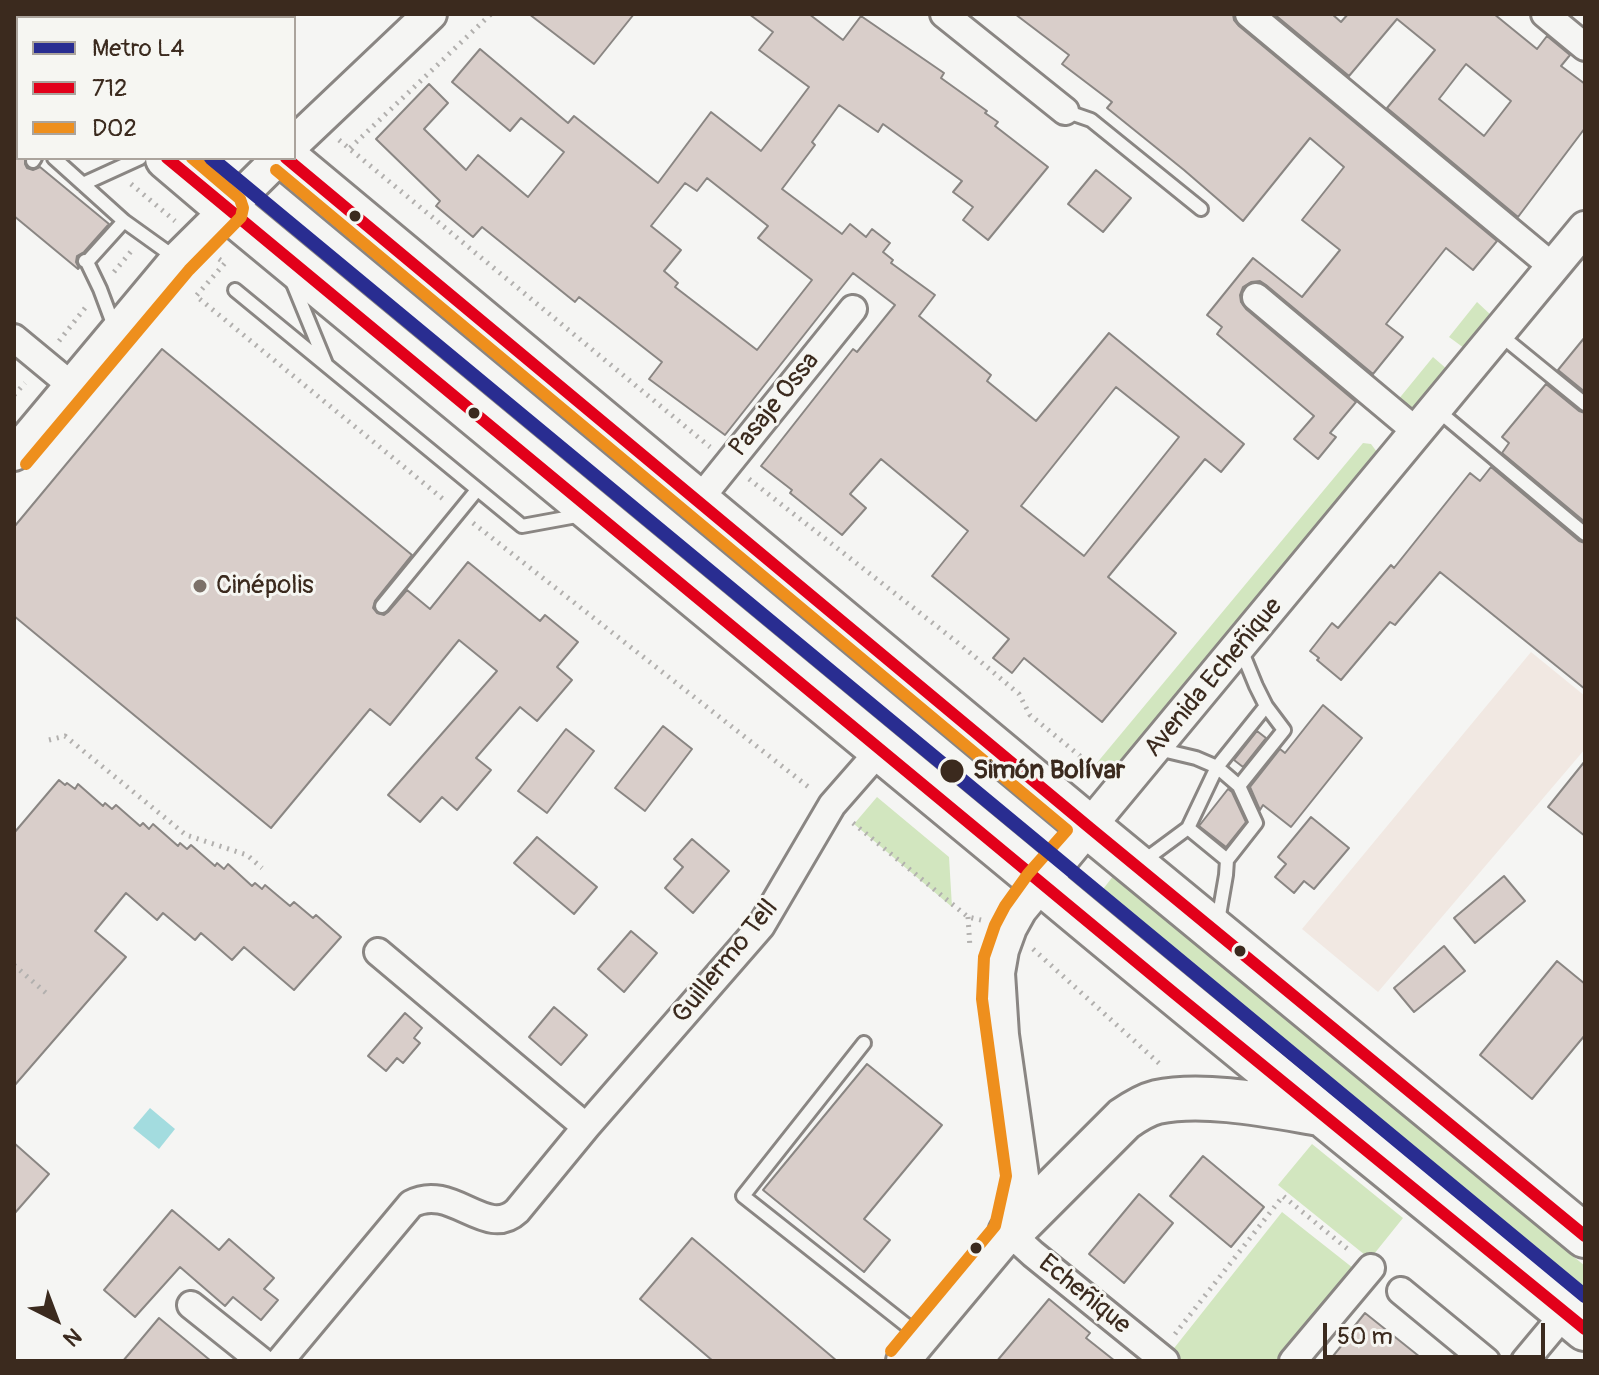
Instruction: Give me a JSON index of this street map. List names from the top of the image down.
{
  "streets": {
    "street": [
      "Pasaje Ossa",
      "Avenida Echeñique",
      "Guillermo Tell",
      "Echeñique"
    ]
  },
  "crossings": [
    ["Avenida Echeñique", "Echeñique"]
  ],
  "places": ["Cinépolis", "Simón Bolívar"],
  "lines": ["metro line L4", "transit line 712", "transit line D02"],
  "legend": ["Metro L4", "712", "D02"],
  "scale_bar": "50 m",
  "north": "bottom right"
}
